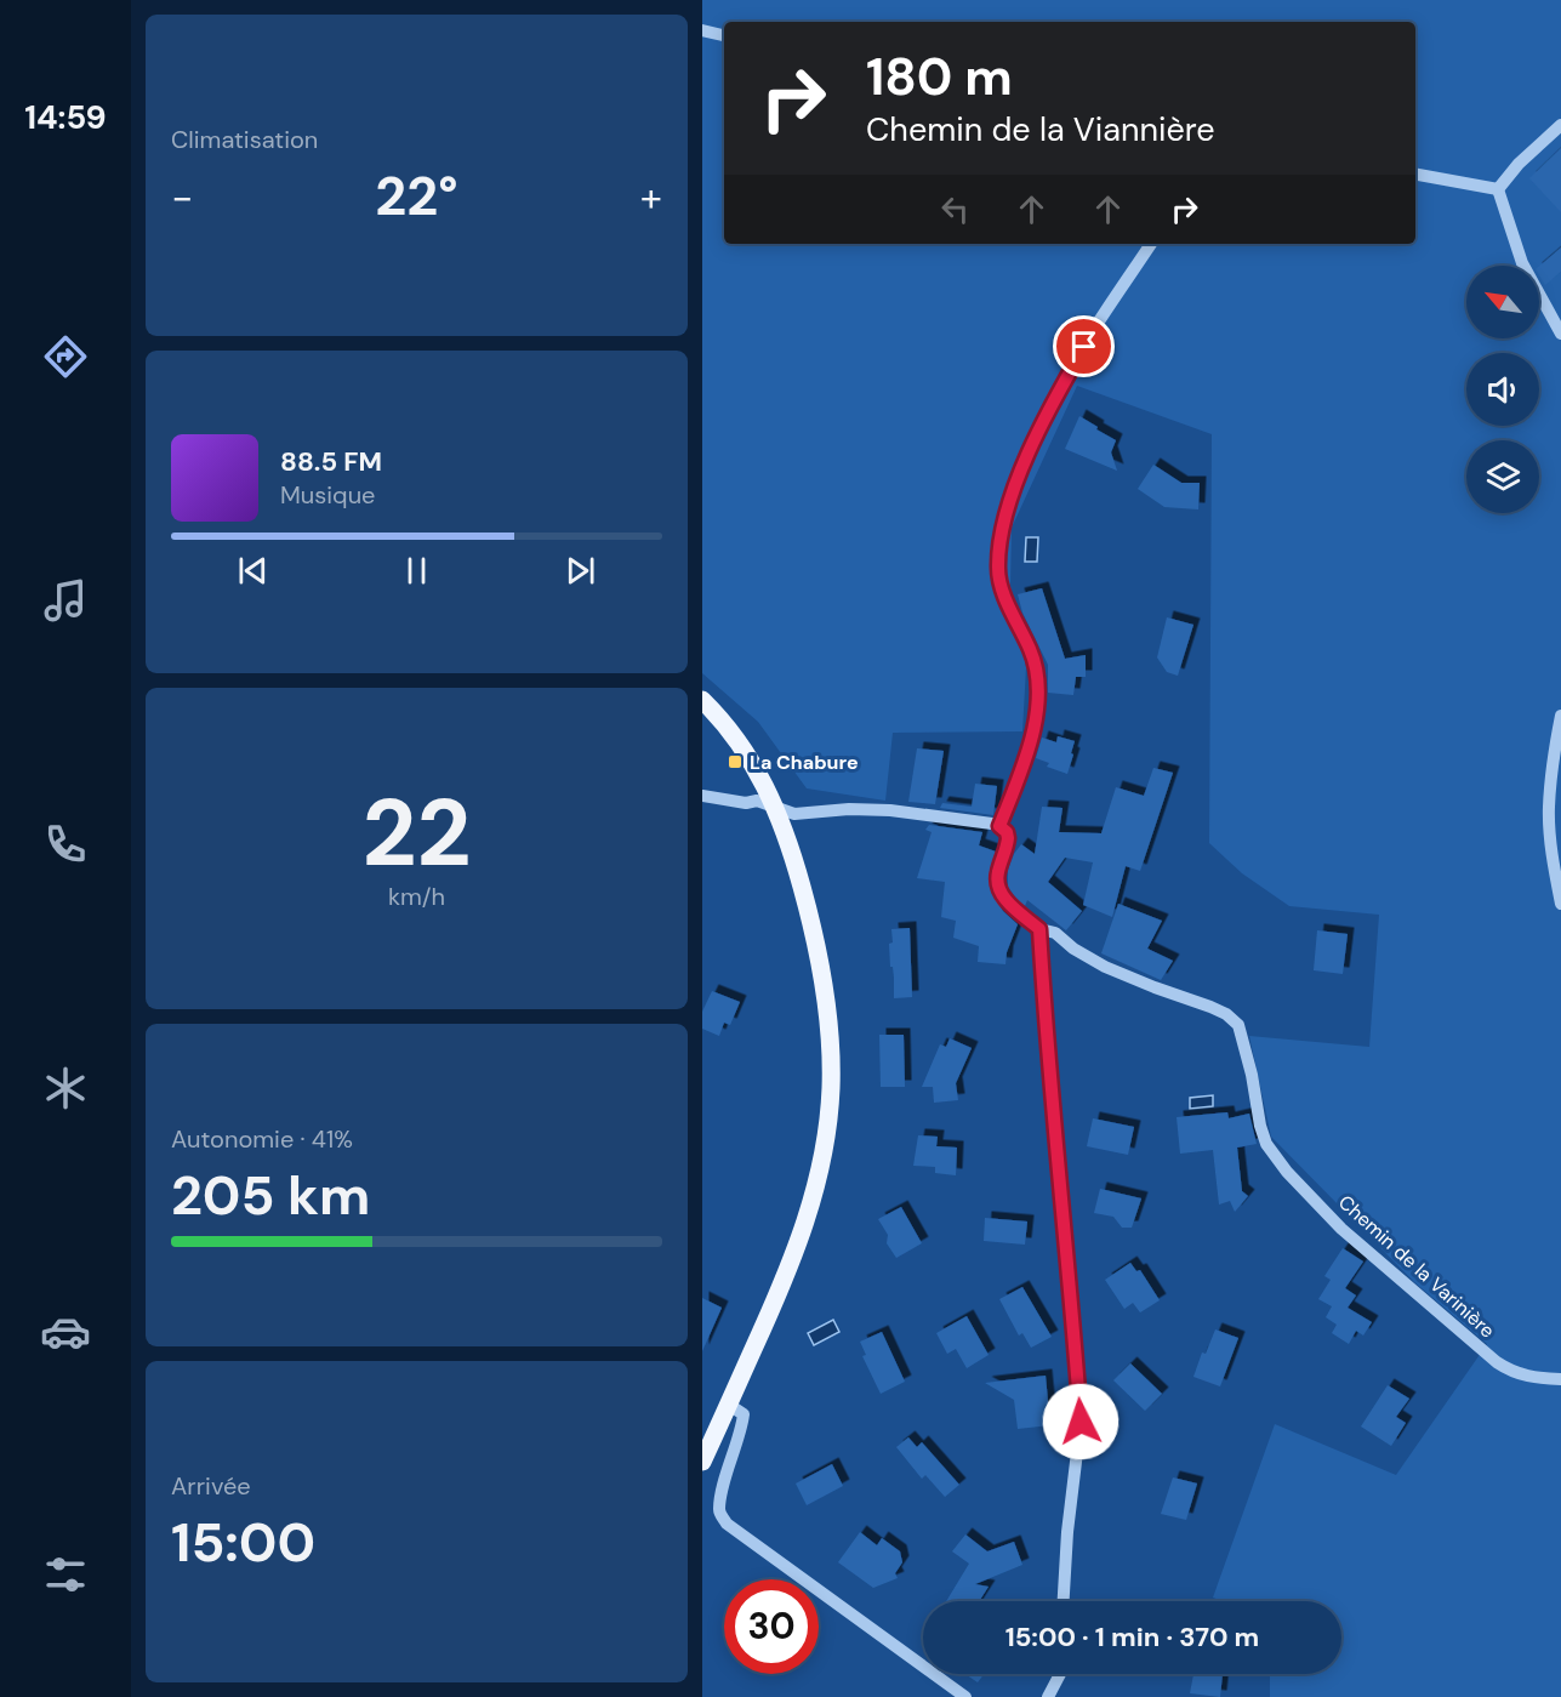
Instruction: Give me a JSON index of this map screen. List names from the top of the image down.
{
  "streets": {
    "street": ["Chemin de la Varinière"]
  },
  "places": {
    "transit": ["La Chabure"]
  },
  "north": "top left",
  "page": {
    "tabs": "14:59",
    "tile": [
      "Climatisation",
      ["22", "km/h"],
      ["Autonomie · 41%", "205 km"],
      ["Arrivée", "15:00"]
    ],
    "turn": ["180 m", "Chemin de la Viannière"],
    "heat": ["−", "22°", "+"],
    "song": ["88.5 FM", "Musique"],
    "limit": "30",
    "trip": "15:00 · 1 min · 370 m"
  }
}
